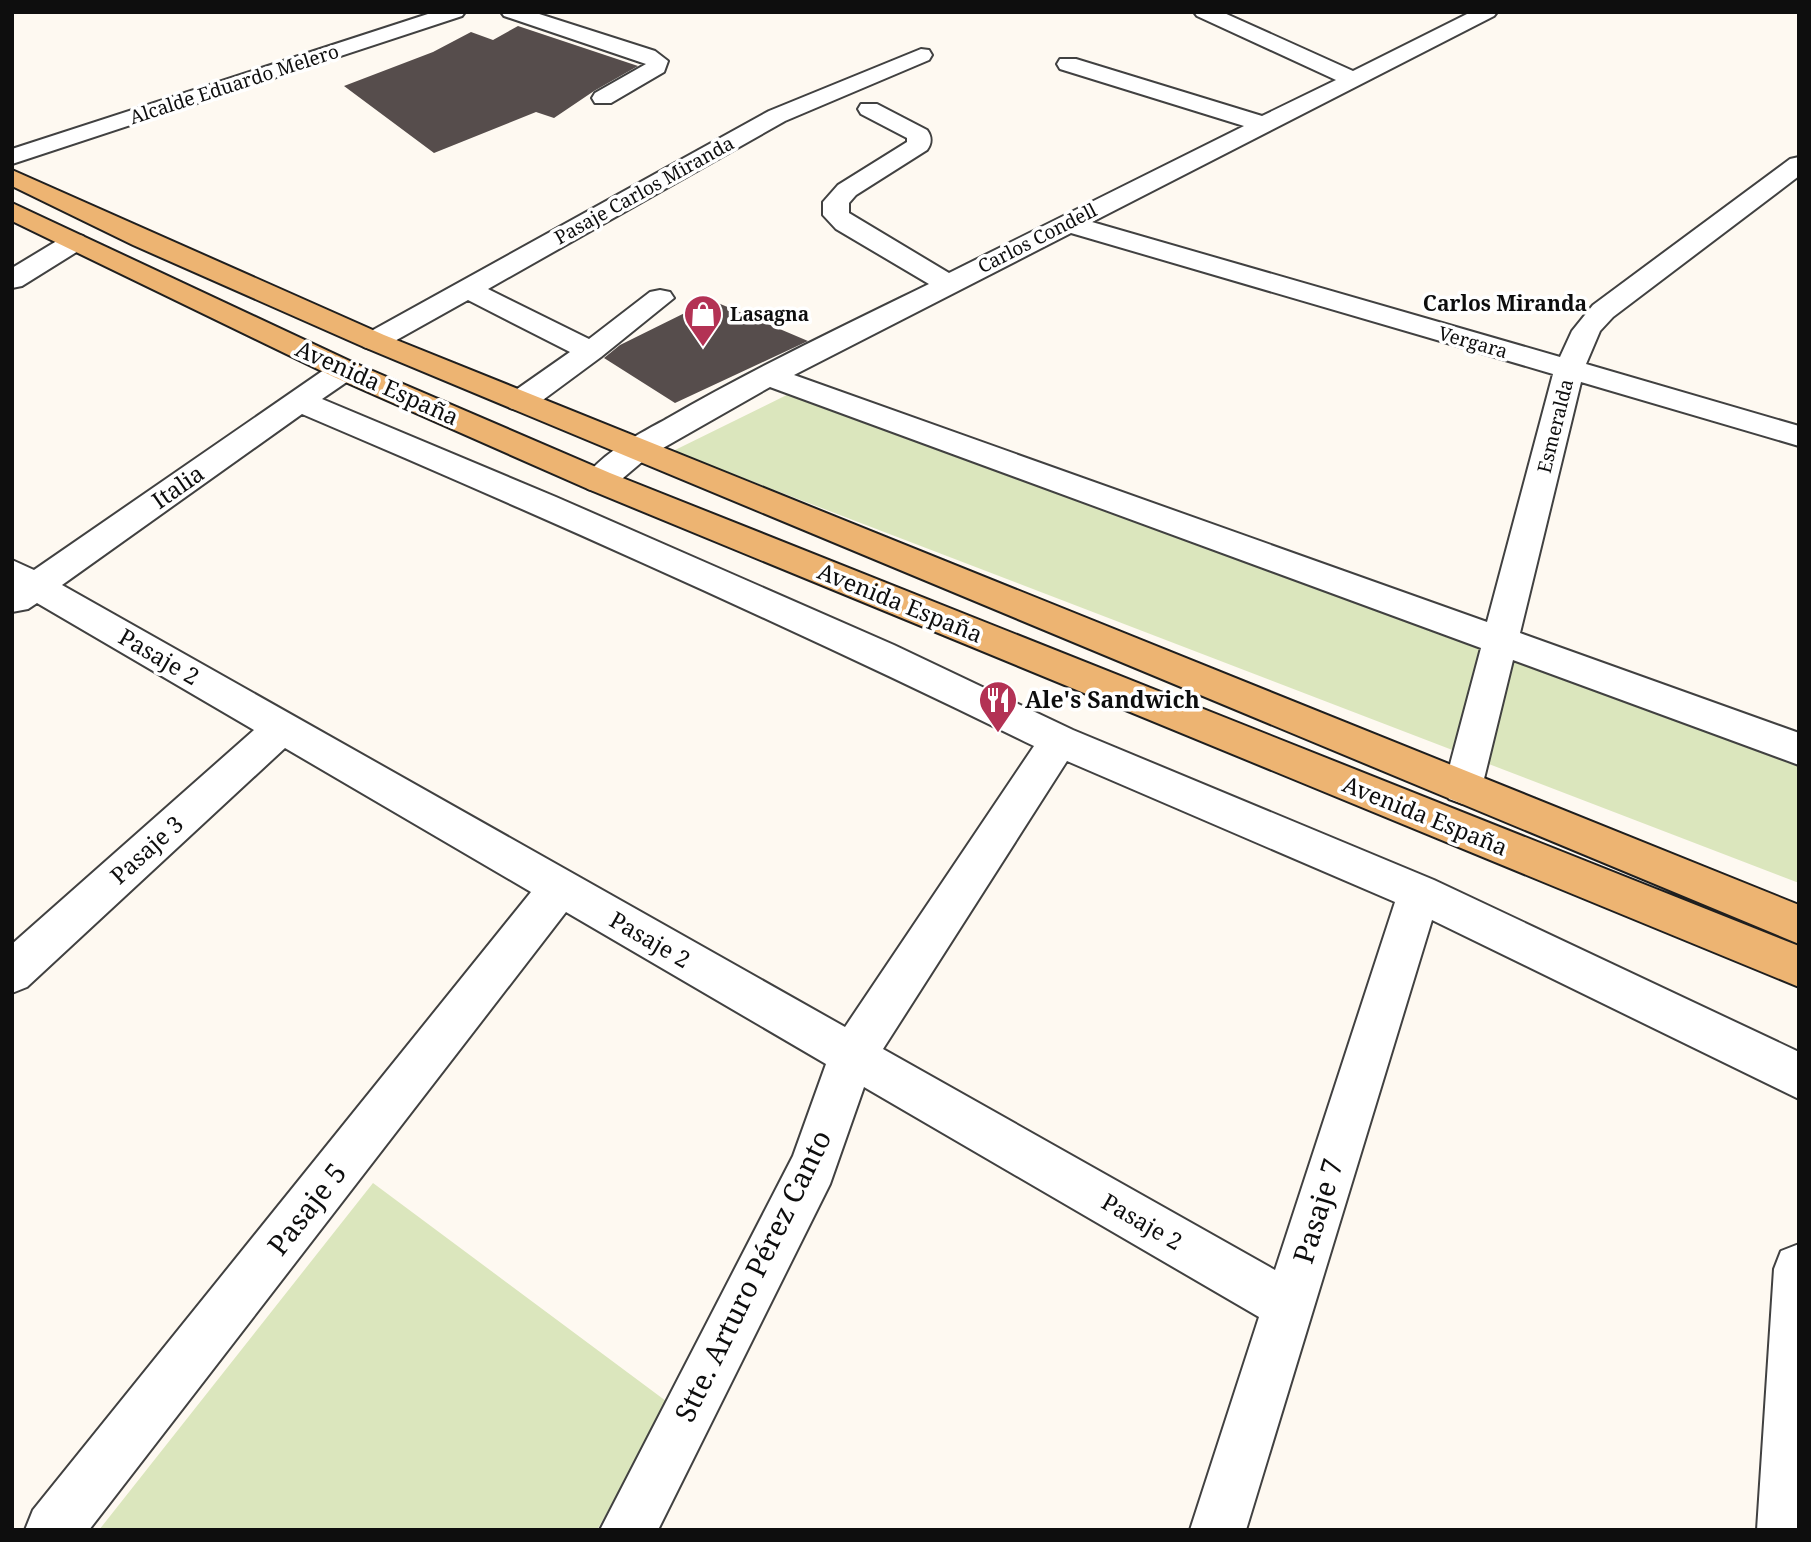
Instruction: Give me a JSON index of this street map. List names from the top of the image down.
{
  "streets": {
    "main road": ["Avenida España"],
    "street": [
      "Alcalde Eduardo Melero",
      "Pasaje Carlos Miranda",
      "Carlos Condell",
      "Vergara",
      "Esmeralda",
      "Italia",
      "Pasaje 2",
      "Pasaje 3",
      "Pasaje 5",
      "Pasaje 7",
      "Stte. Arturo Pérez Canto"
    ]
  },
  "crossings": [
    ["Pasaje Carlos Miranda", "Avenida España"],
    ["Carlos Condell", "Vergara"],
    ["Carlos Condell", "Avenida España"],
    ["Vergara", "Esmeralda"],
    ["Avenida España", "Esmeralda"],
    ["Avenida España", "Italia"],
    ["Avenida España", "Pasaje 7"],
    ["Avenida España", "Stte. Arturo Pérez Canto"],
    ["Italia", "Pasaje 2"],
    ["Pasaje 2", "Pasaje 3"],
    ["Pasaje 2", "Pasaje 5"],
    ["Pasaje 2", "Pasaje 7"],
    ["Pasaje 2", "Stte. Arturo Pérez Canto"]
  ],
  "districts": ["Carlos Miranda"],
  "places": {
    "shop": ["Lasagna"],
    "restaurant": ["Ale's Sandwich"]
  }
}
